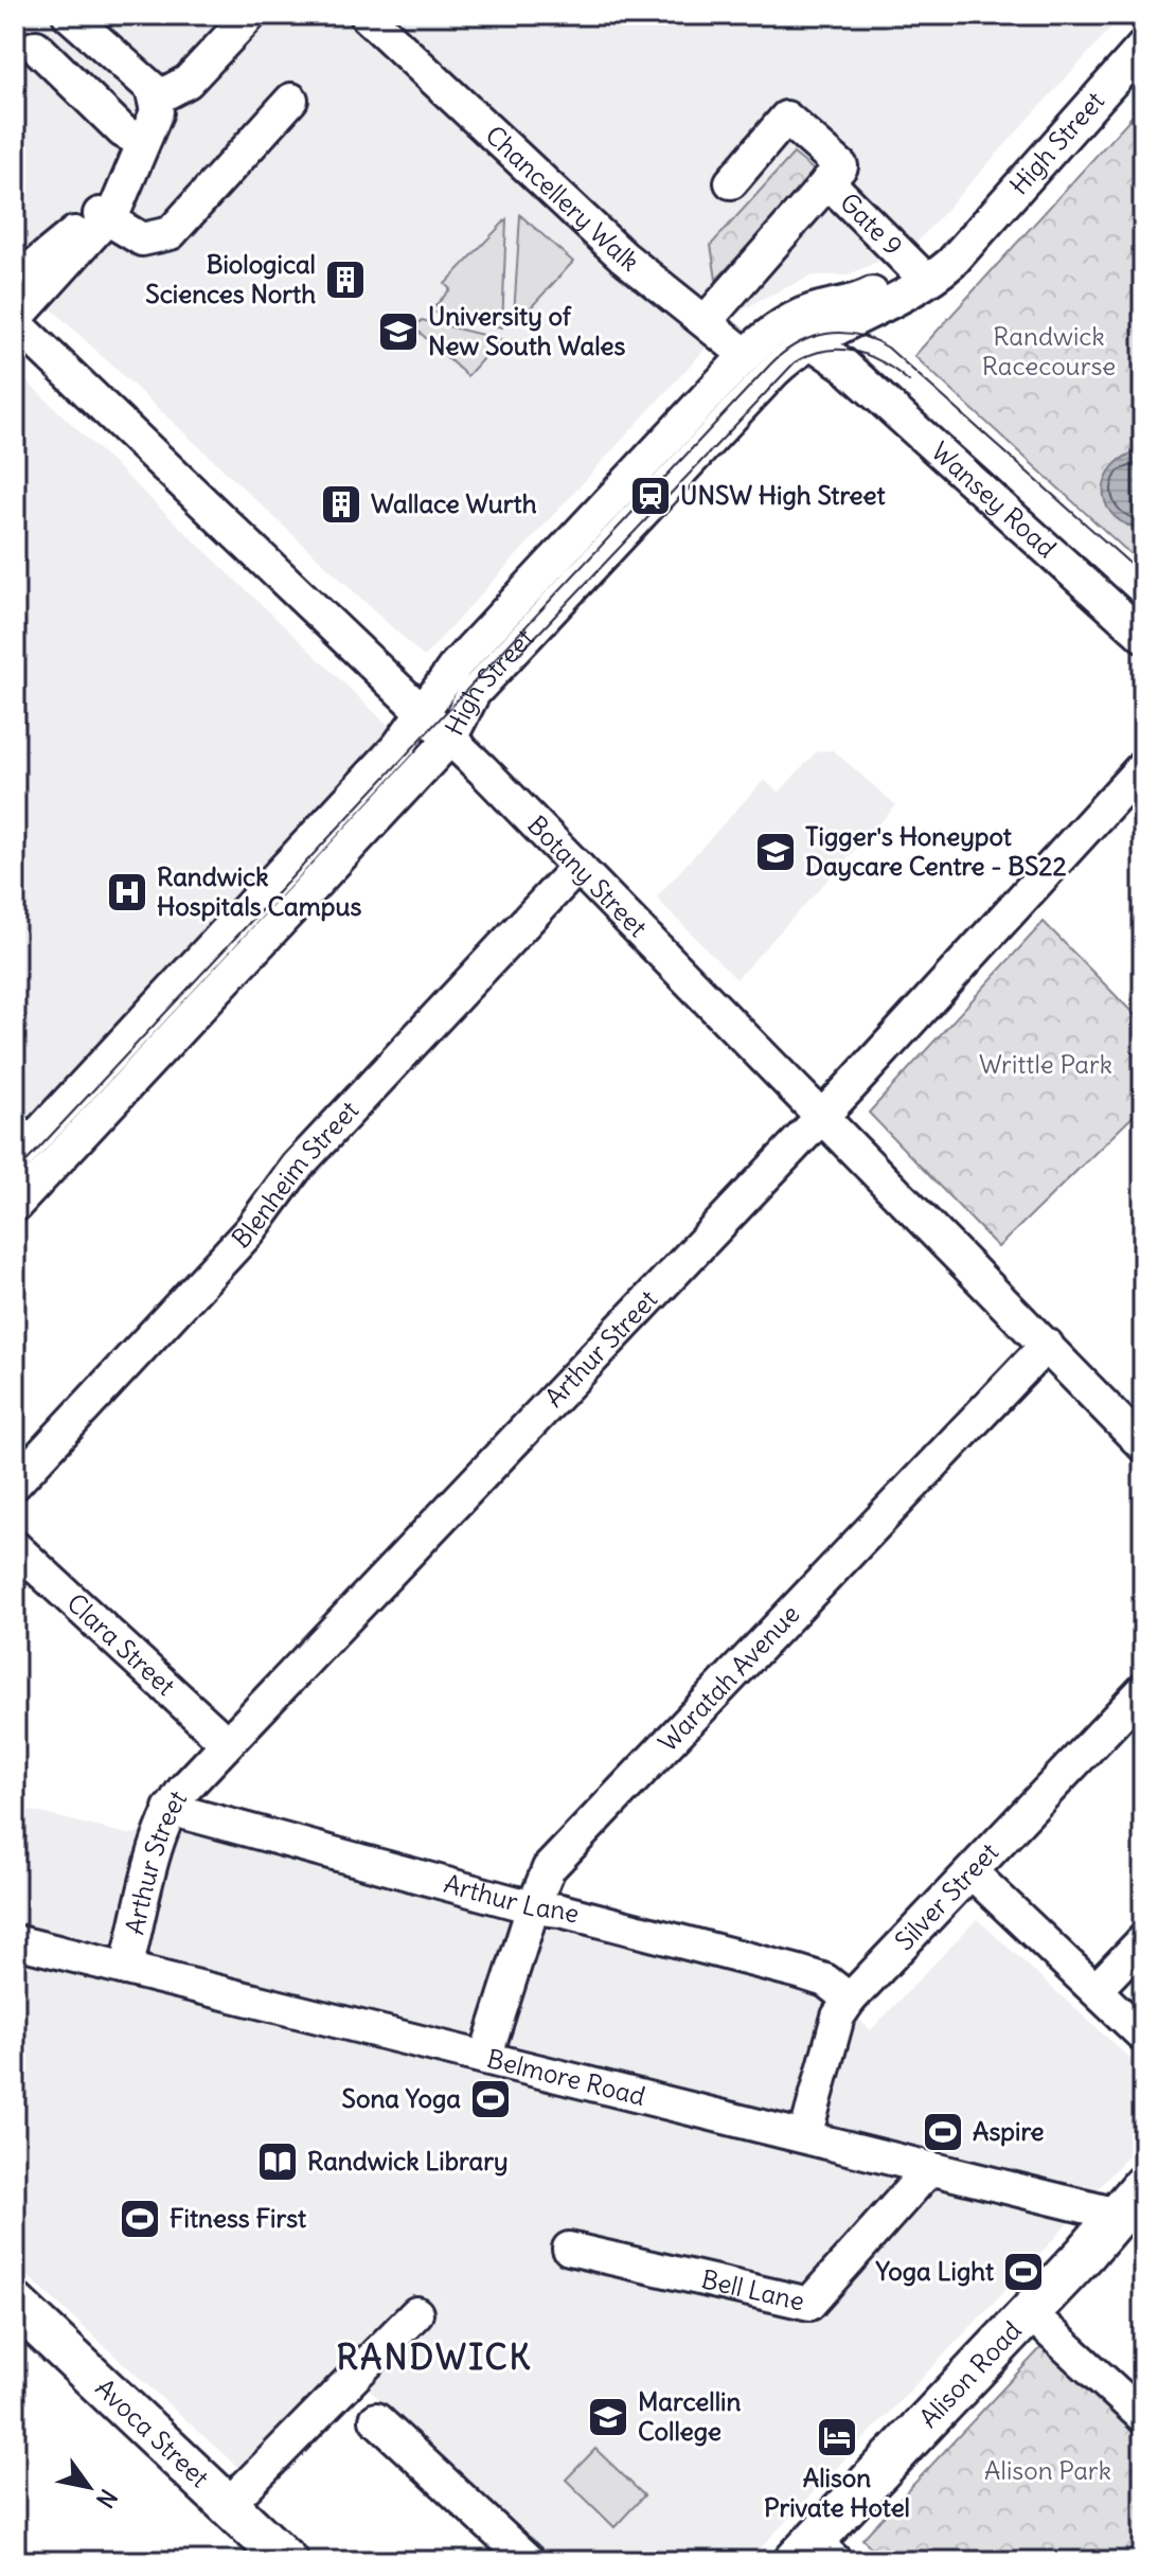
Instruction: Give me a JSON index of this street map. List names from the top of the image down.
{
  "streets": {
    "main road": ["Alison Road", "Avoca Street"],
    "street": [
      "High Street",
      "Chancellery Walk",
      "Gate 9",
      "Wansey Road",
      "Botany Street",
      "Blenheim Street",
      "Arthur Street",
      "Clara Street",
      "Waratah Avenue",
      "Arthur Lane",
      "Silver Street",
      "Belmore Road",
      "Bell Lane"
    ]
  },
  "crossings": [
    ["High Street", "Chancellery Walk"],
    ["High Street", "Gate 9"],
    ["High Street", "Wansey Road"],
    ["High Street", "Botany Street"],
    ["Chancellery Walk", "Wansey Road"],
    ["Botany Street", "Blenheim Street"],
    ["Botany Street", "Arthur Street"],
    ["Botany Street", "Waratah Avenue"],
    ["Arthur Street", "Clara Street"],
    ["Arthur Street", "Arthur Lane"],
    ["Arthur Street", "Belmore Road"],
    ["Waratah Avenue", "Arthur Lane"],
    ["Waratah Avenue", "Belmore Road"],
    ["Arthur Lane", "Silver Street"],
    ["Silver Street", "Belmore Road"],
    ["Belmore Road", "Bell Lane"],
    ["Belmore Road", "Alison Road"]
  ],
  "districts": ["RANDWICK"],
  "parks": ["Randwick Racecourse", "Writtle Park", "Alison Park"],
  "places": {
    "building": ["Biological Sciences North", "Wallace Wurth"],
    "school or university": ["University of New South Wales", "Tigger's Honeypot Daycare Centre - BS22", "Marcellin College"],
    "station": ["UNSW High Street"],
    "hospital": ["Randwick Hospitals Campus"],
    "sports": [
      "Sona Yoga",
      "Aspire",
      "Fitness First",
      "Yoga Light"
    ],
    "library": ["Randwick Library"],
    "hotel": ["Alison Private Hotel"]
  },
  "north": "bottom right"
}
